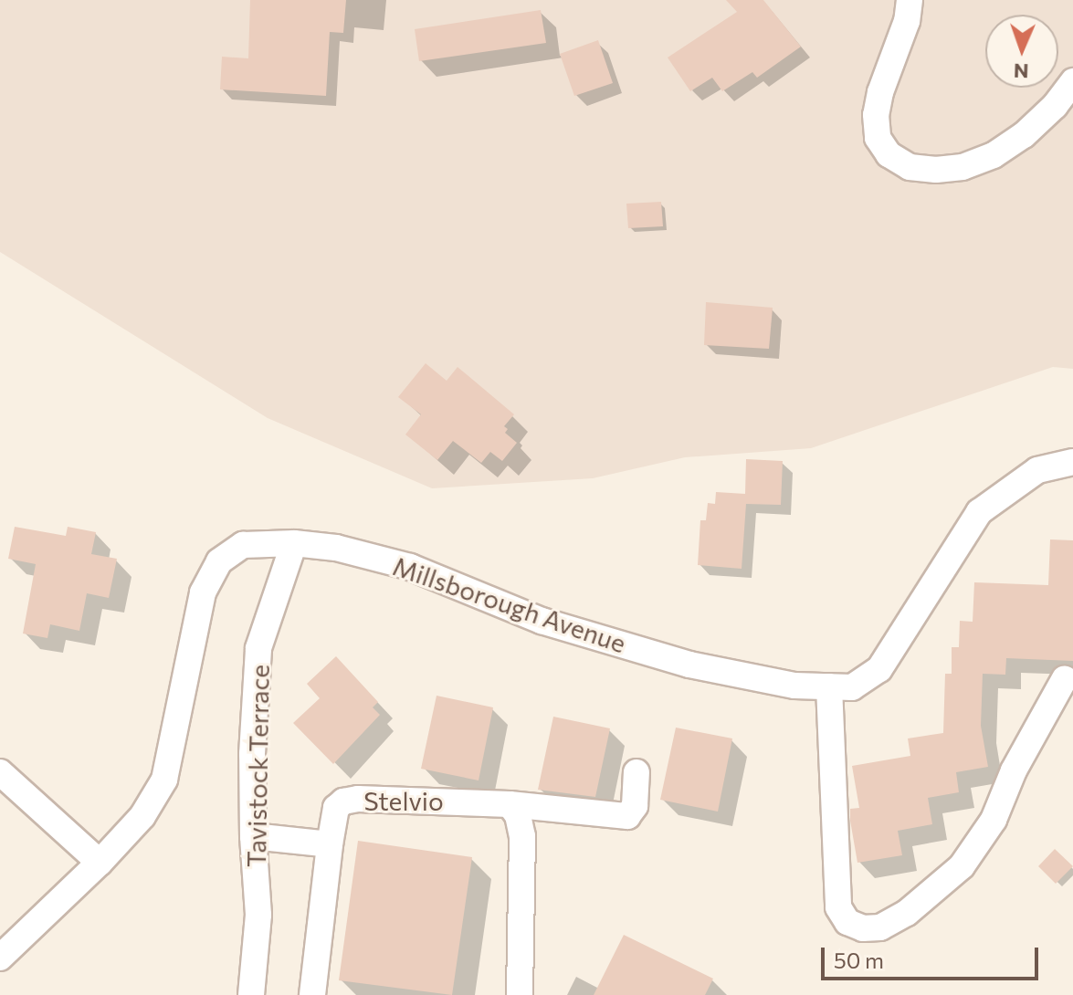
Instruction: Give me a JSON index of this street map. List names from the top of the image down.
{
  "streets": {
    "street": ["Millsborough Avenue", "Tavistock Terrace", "Stelvio"]
  },
  "crossings": [
    ["Millsborough Avenue", "Tavistock Terrace"]
  ],
  "scale_bar": "50 m",
  "north": "bottom"
}
